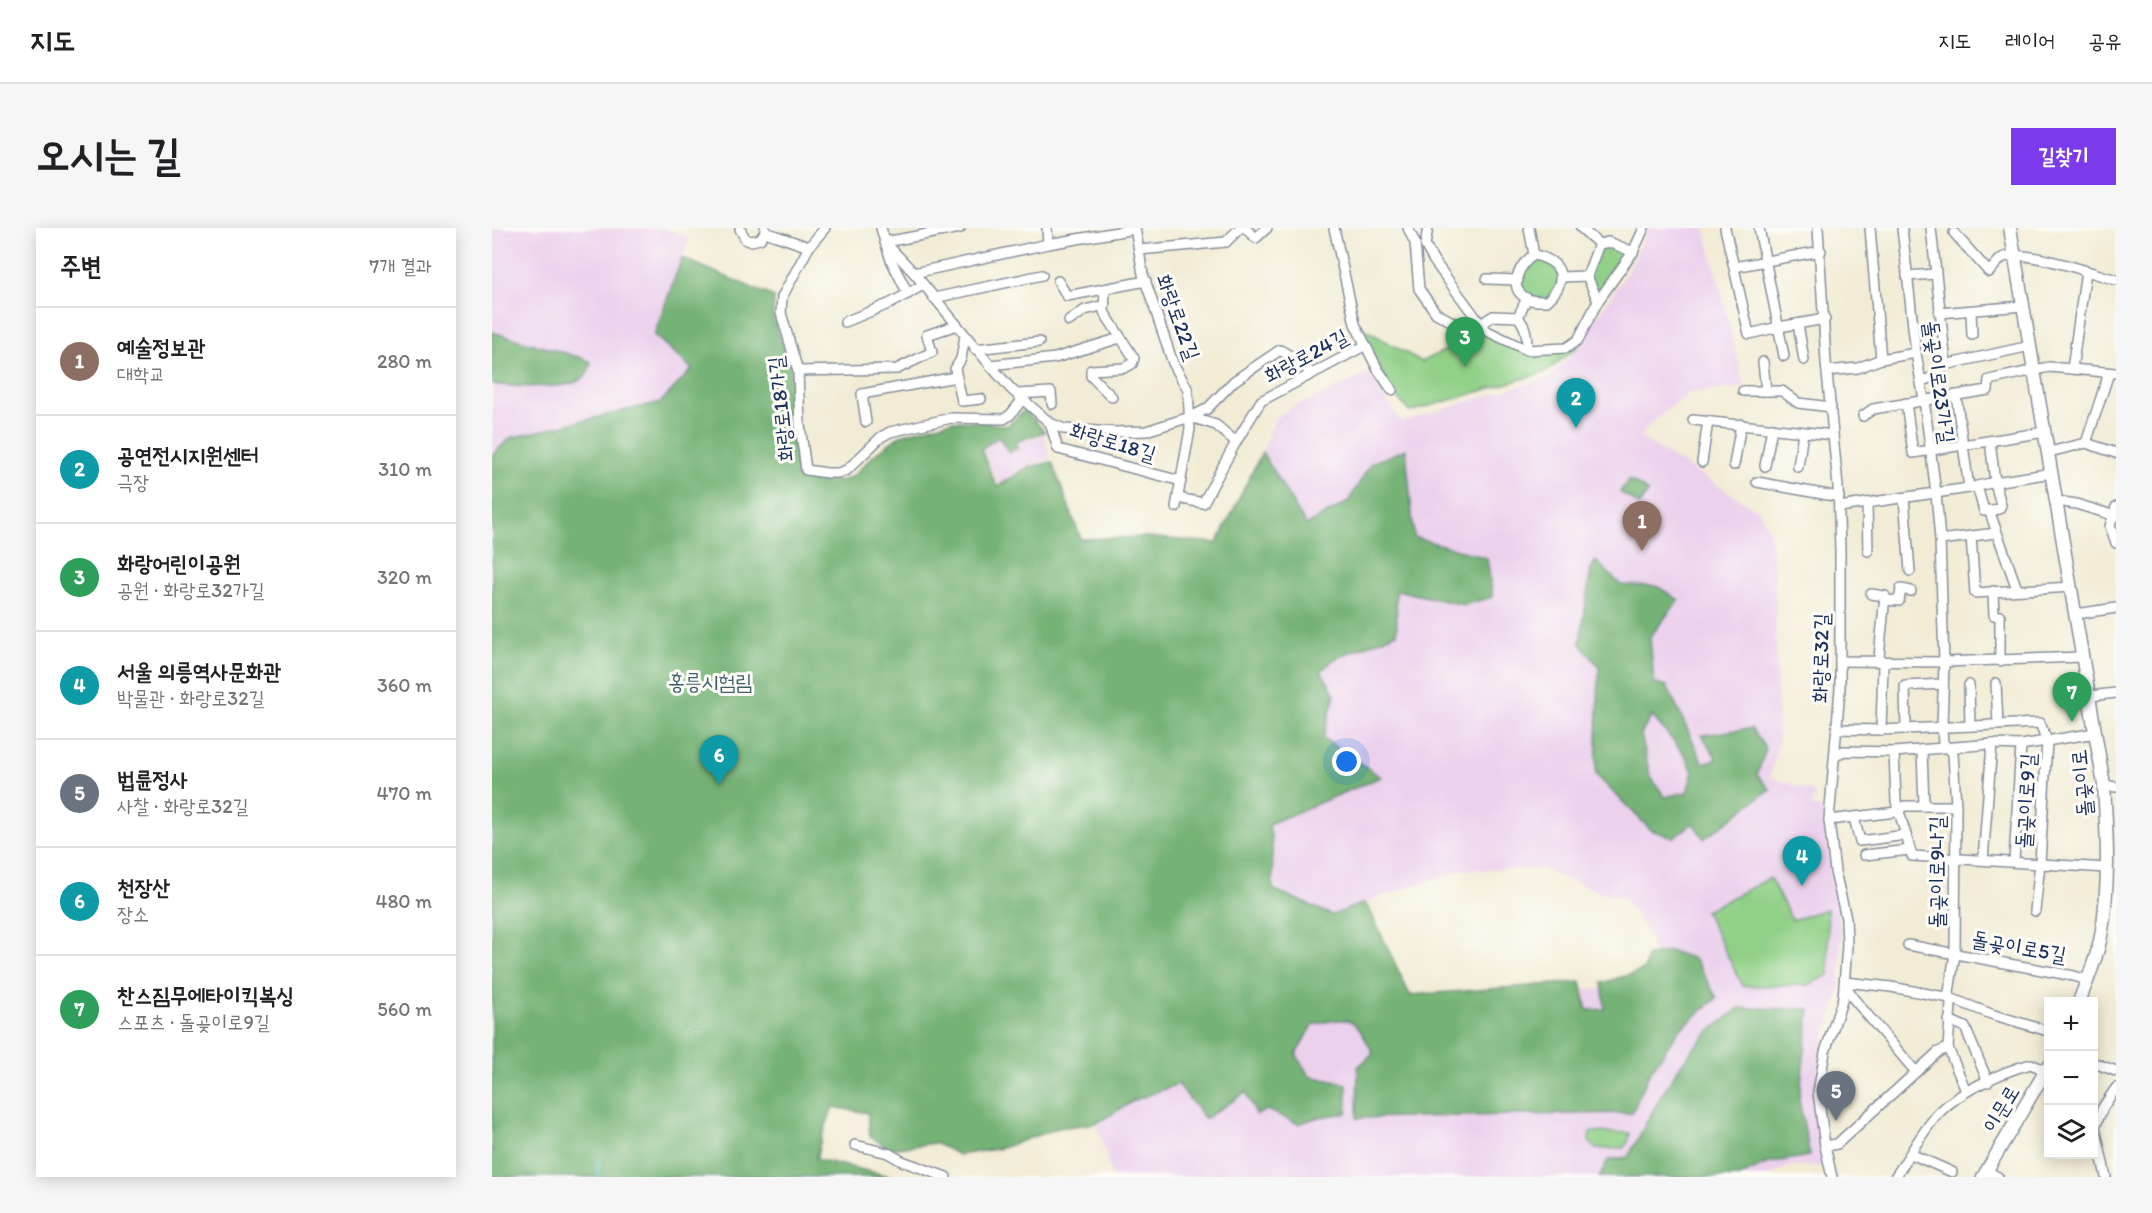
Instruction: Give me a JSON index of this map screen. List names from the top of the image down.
{
  "streets": {
    "main road": ["돌곶이로", "이문로"],
    "street": [
      "화랑로22길",
      "화랑로24길",
      "돌곶이로23가길",
      "화랑로18가길",
      "화랑로18길",
      "화랑로32길",
      "돌곶이로9길",
      "돌곶이로9나길",
      "돌곶이로5길"
    ]
  },
  "crossings": [
    ["화랑로22길", "화랑로24길"],
    ["화랑로22길", "화랑로18길"],
    ["돌곶이로23가길", "돌곶이로9길"],
    ["돌곶이로23가길", "돌곶이로9나길"],
    ["화랑로18가길", "화랑로18길"],
    ["화랑로32길", "돌곶이로9길"],
    ["돌곶이로", "돌곶이로9길"],
    ["돌곶이로", "돌곶이로5길"],
    ["돌곶이로9길", "돌곶이로9나길"],
    ["돌곶이로9나길", "돌곶이로5길"]
  ],
  "parks": ["홍릉시험림"],
  "page": {
    "header": "지도",
    "nav": ["지도", "레이어", "공유"],
    "buttons": "길찾기",
    "title": "오시는 길",
    "heading": ["주변", "7개 결과"],
    "list": [
      {
        "mark": "1",
        "name": "예술정보관",
        "note": "대학교",
        "value": "280 m"
      },
      {
        "mark": "2",
        "name": "공연전시지원센터",
        "note": "극장",
        "value": "310 m"
      },
      {
        "mark": "3",
        "name": "화랑어린이공원",
        "note": "공원 · 화랑로32가길",
        "value": "320 m"
      },
      {
        "mark": "4",
        "name": "서울 의릉역사문화관",
        "note": "박물관 · 화랑로32길",
        "value": "360 m"
      },
      {
        "mark": "5",
        "name": "법륜정사",
        "note": "사찰 · 화랑로32길",
        "value": "470 m"
      },
      {
        "mark": "6",
        "name": "천장산",
        "note": "장소",
        "value": "480 m"
      },
      {
        "mark": "7",
        "name": "찬스짐무에타이킥복싱",
        "note": "스포츠 · 돌곶이로9길",
        "value": "560 m"
      }
    ],
    "pins": [
      "3",
      "2",
      "1",
      "7",
      "6",
      "4",
      "5"
    ],
    "map_buttons": ["+", "−"]
  }
}
